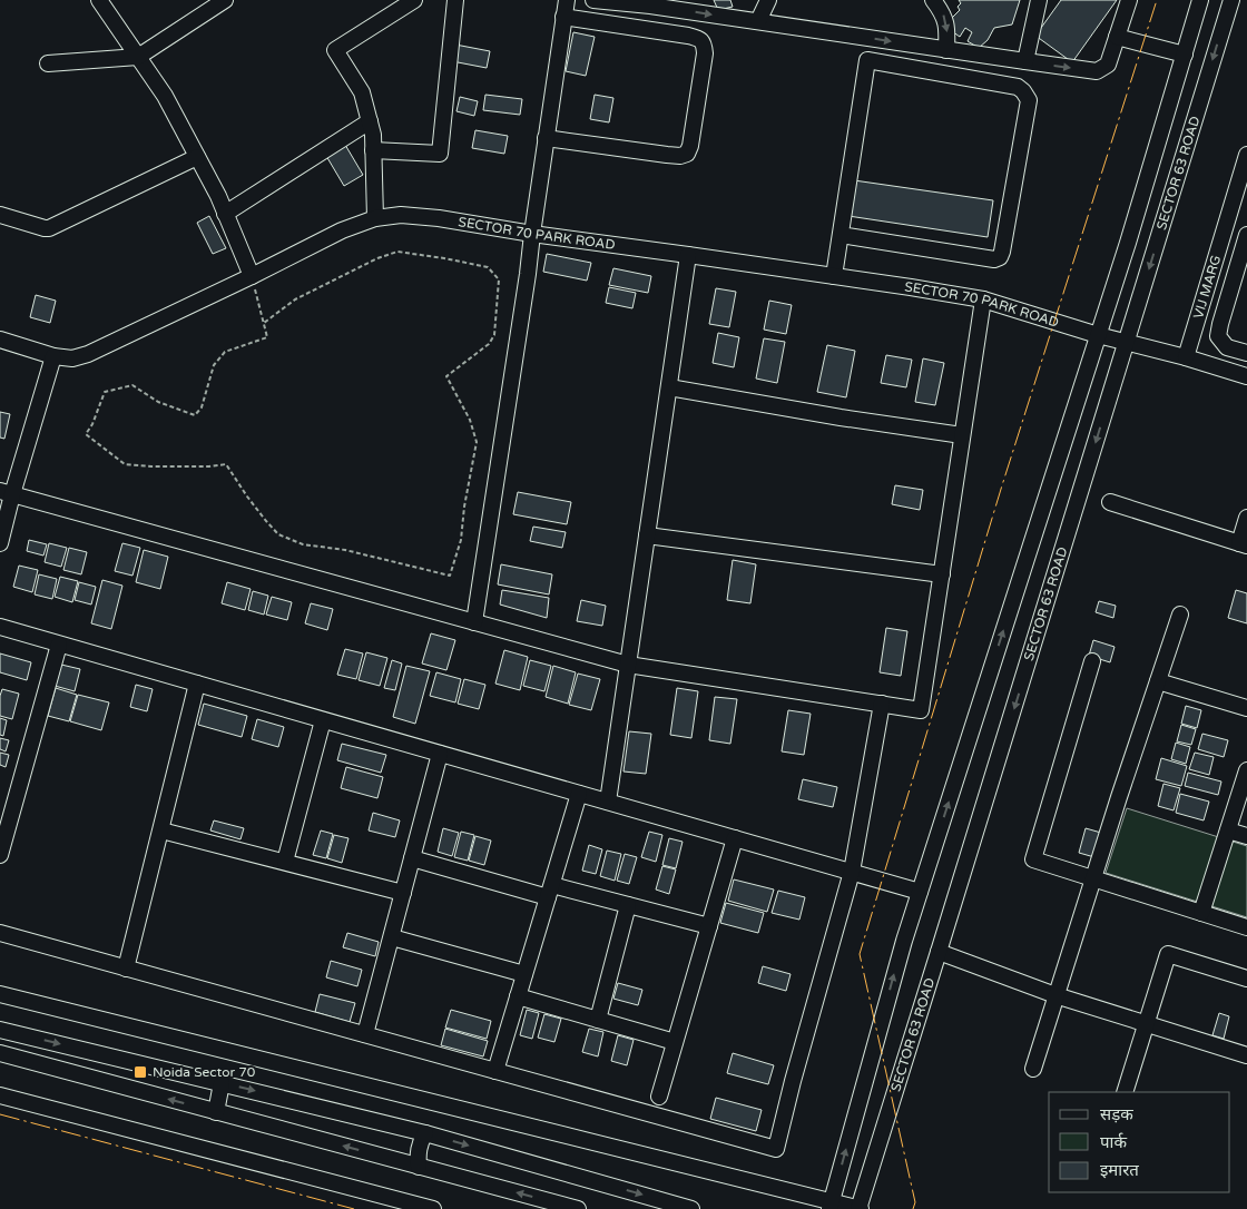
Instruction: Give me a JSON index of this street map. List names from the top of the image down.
{
  "streets": {
    "street": ["SECTOR 63 ROAD", "SECTOR 70 PARK ROAD", "VIJ MARG"]
  },
  "crossings": [
    ["SECTOR 63 ROAD", "SECTOR 70 PARK ROAD"],
    ["SECTOR 70 PARK ROAD", "VIJ MARG"]
  ],
  "places": {
    "transit": ["Noida Sector 70"]
  },
  "legend": ["सड़क", "पार्क", "इमारत"]
}
